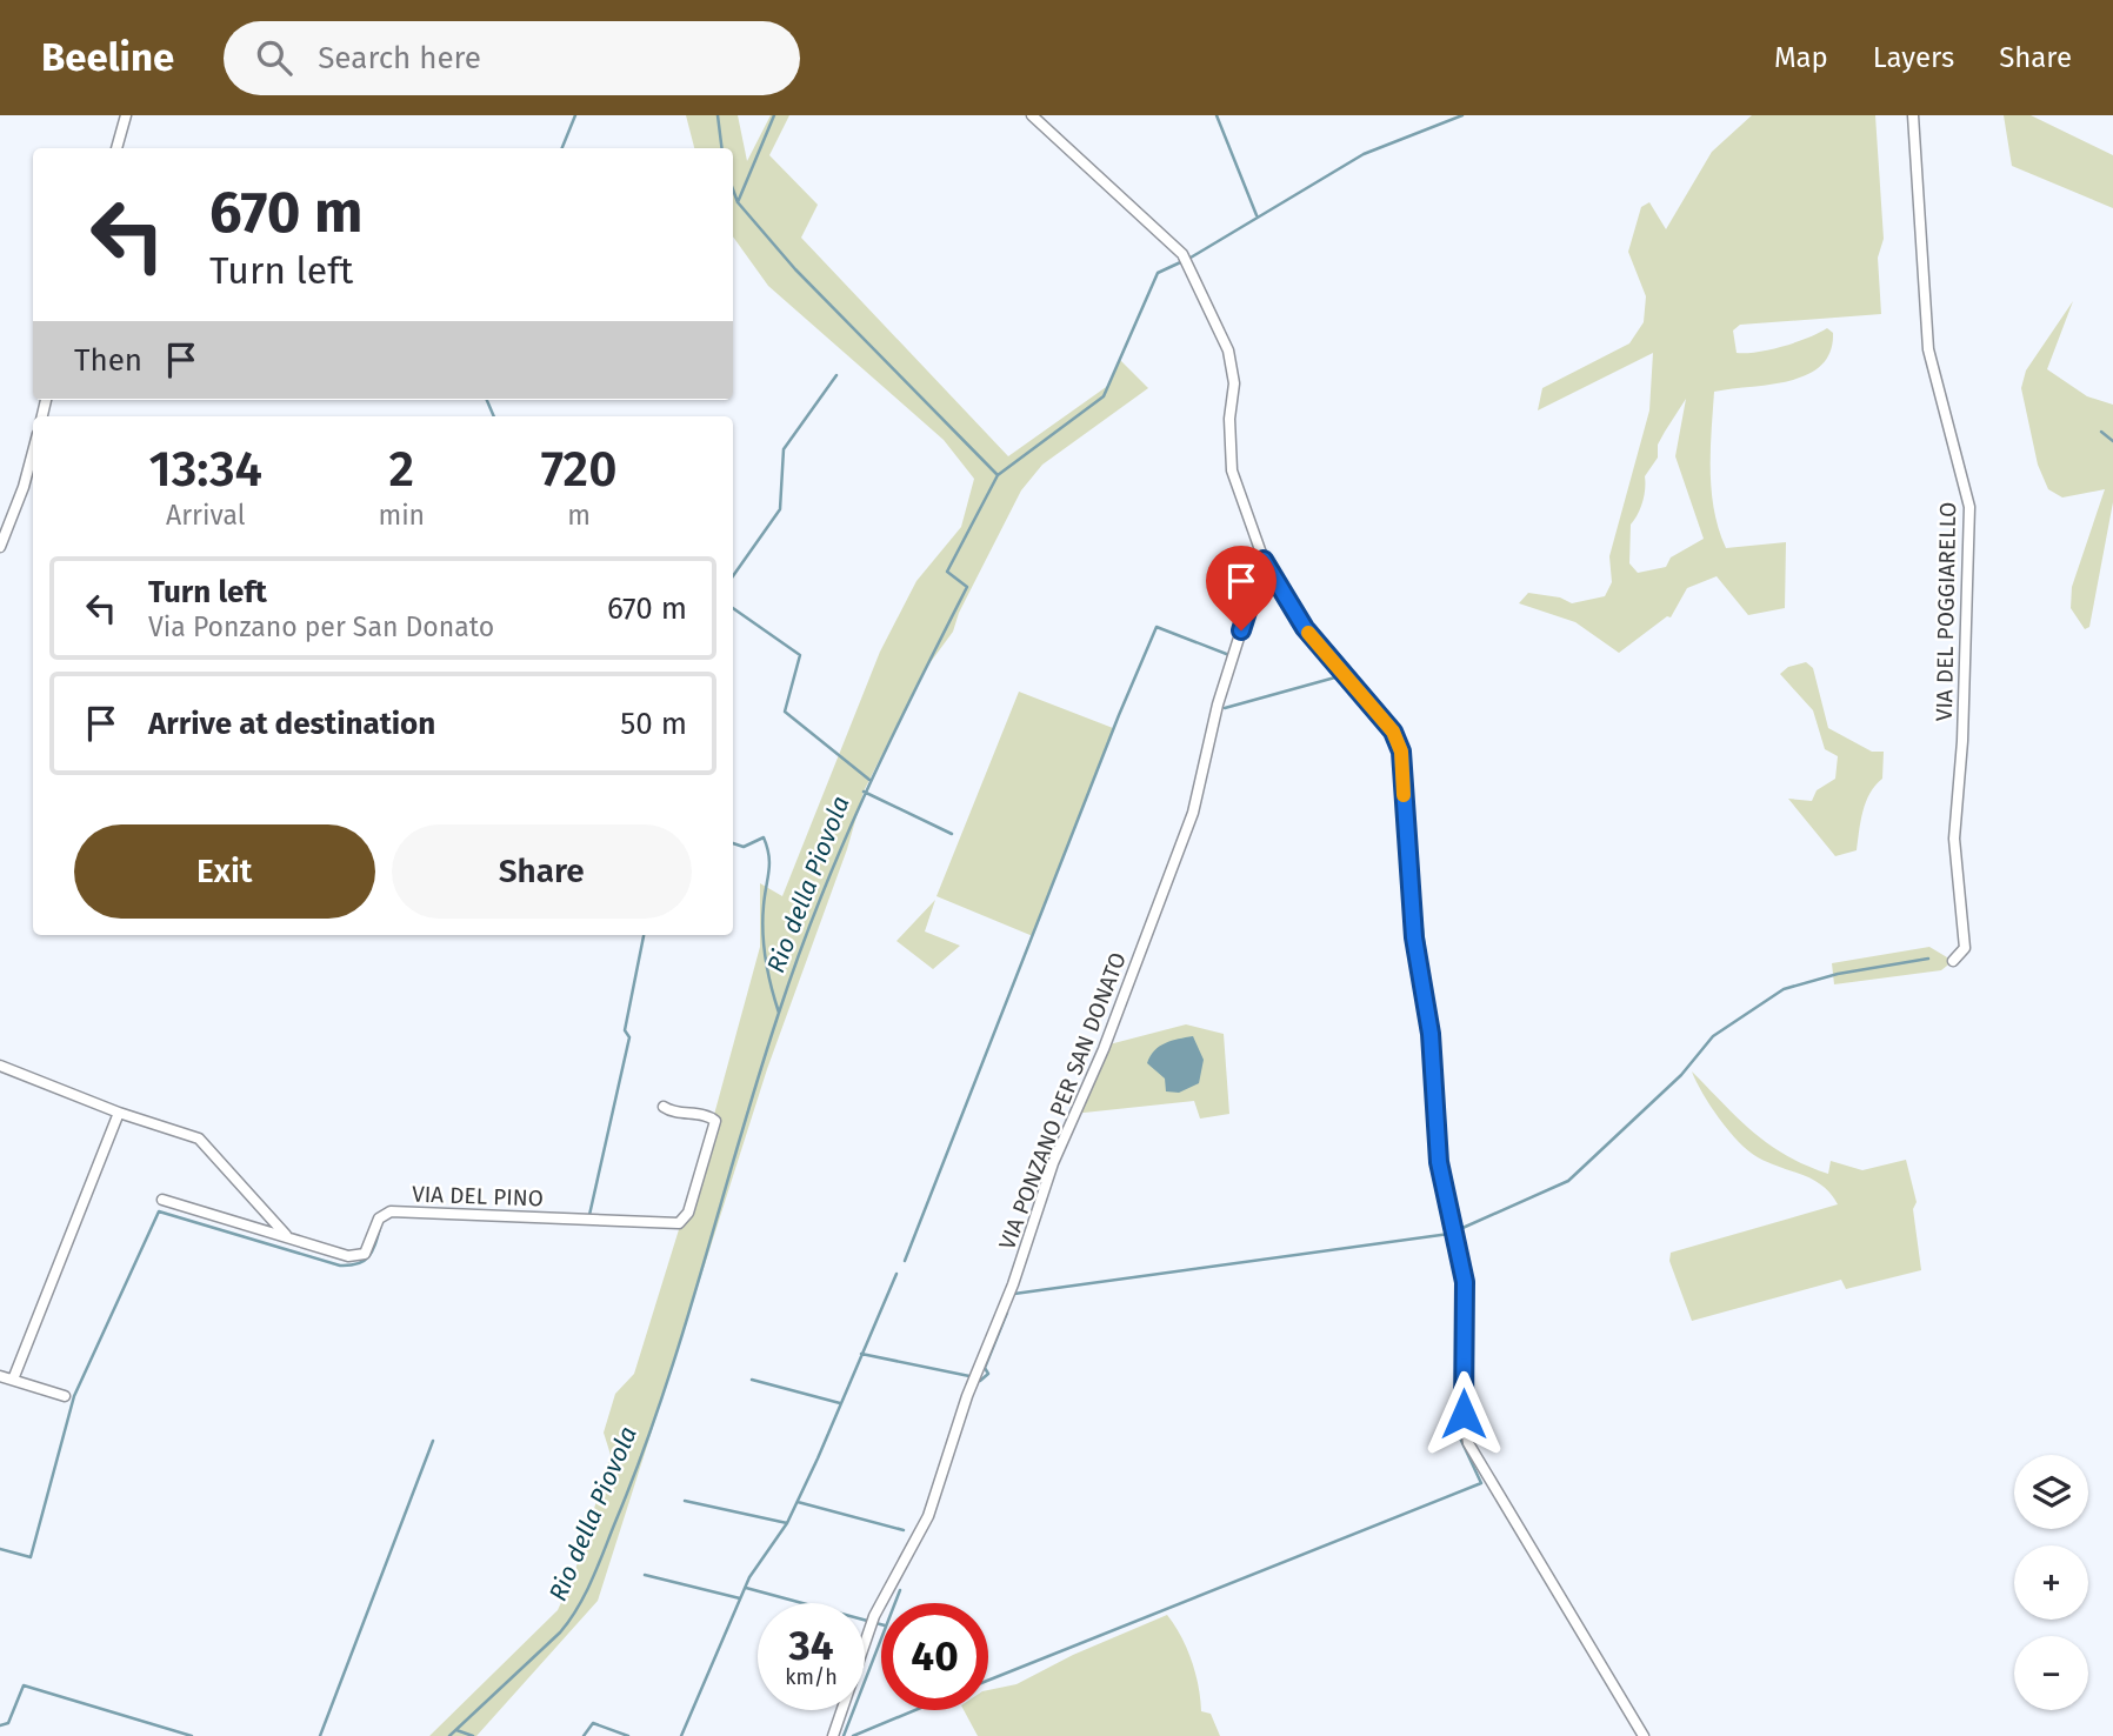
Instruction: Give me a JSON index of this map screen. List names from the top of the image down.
{
  "streets": {
    "street": ["VIA DEL POGGIARELLO", "VIA PONZANO PER SAN DONATO", "VIA DEL PINO"]
  },
  "water": ["Rio della Piovola"],
  "page": {
    "header": "Beeline",
    "search": "Search here",
    "nav": ["Map", "Layers", "Share"],
    "turn": ["670 m", "Turn left"],
    "then": "Then",
    "eta": [
      "13:34",
      "Arrival",
      "2",
      "min",
      "720",
      "m"
    ],
    "list": [
      {
        "name": "Turn left",
        "note": "Via Ponzano per San Donato",
        "value": "670 m"
      },
      {
        "name": "Arrive at destination",
        "value": "50 m"
      }
    ],
    "buttons": ["Exit", "Share"],
    "map_buttons": ["+", "−"],
    "speed": "34 km/h",
    "limit": "40"
  }
}
